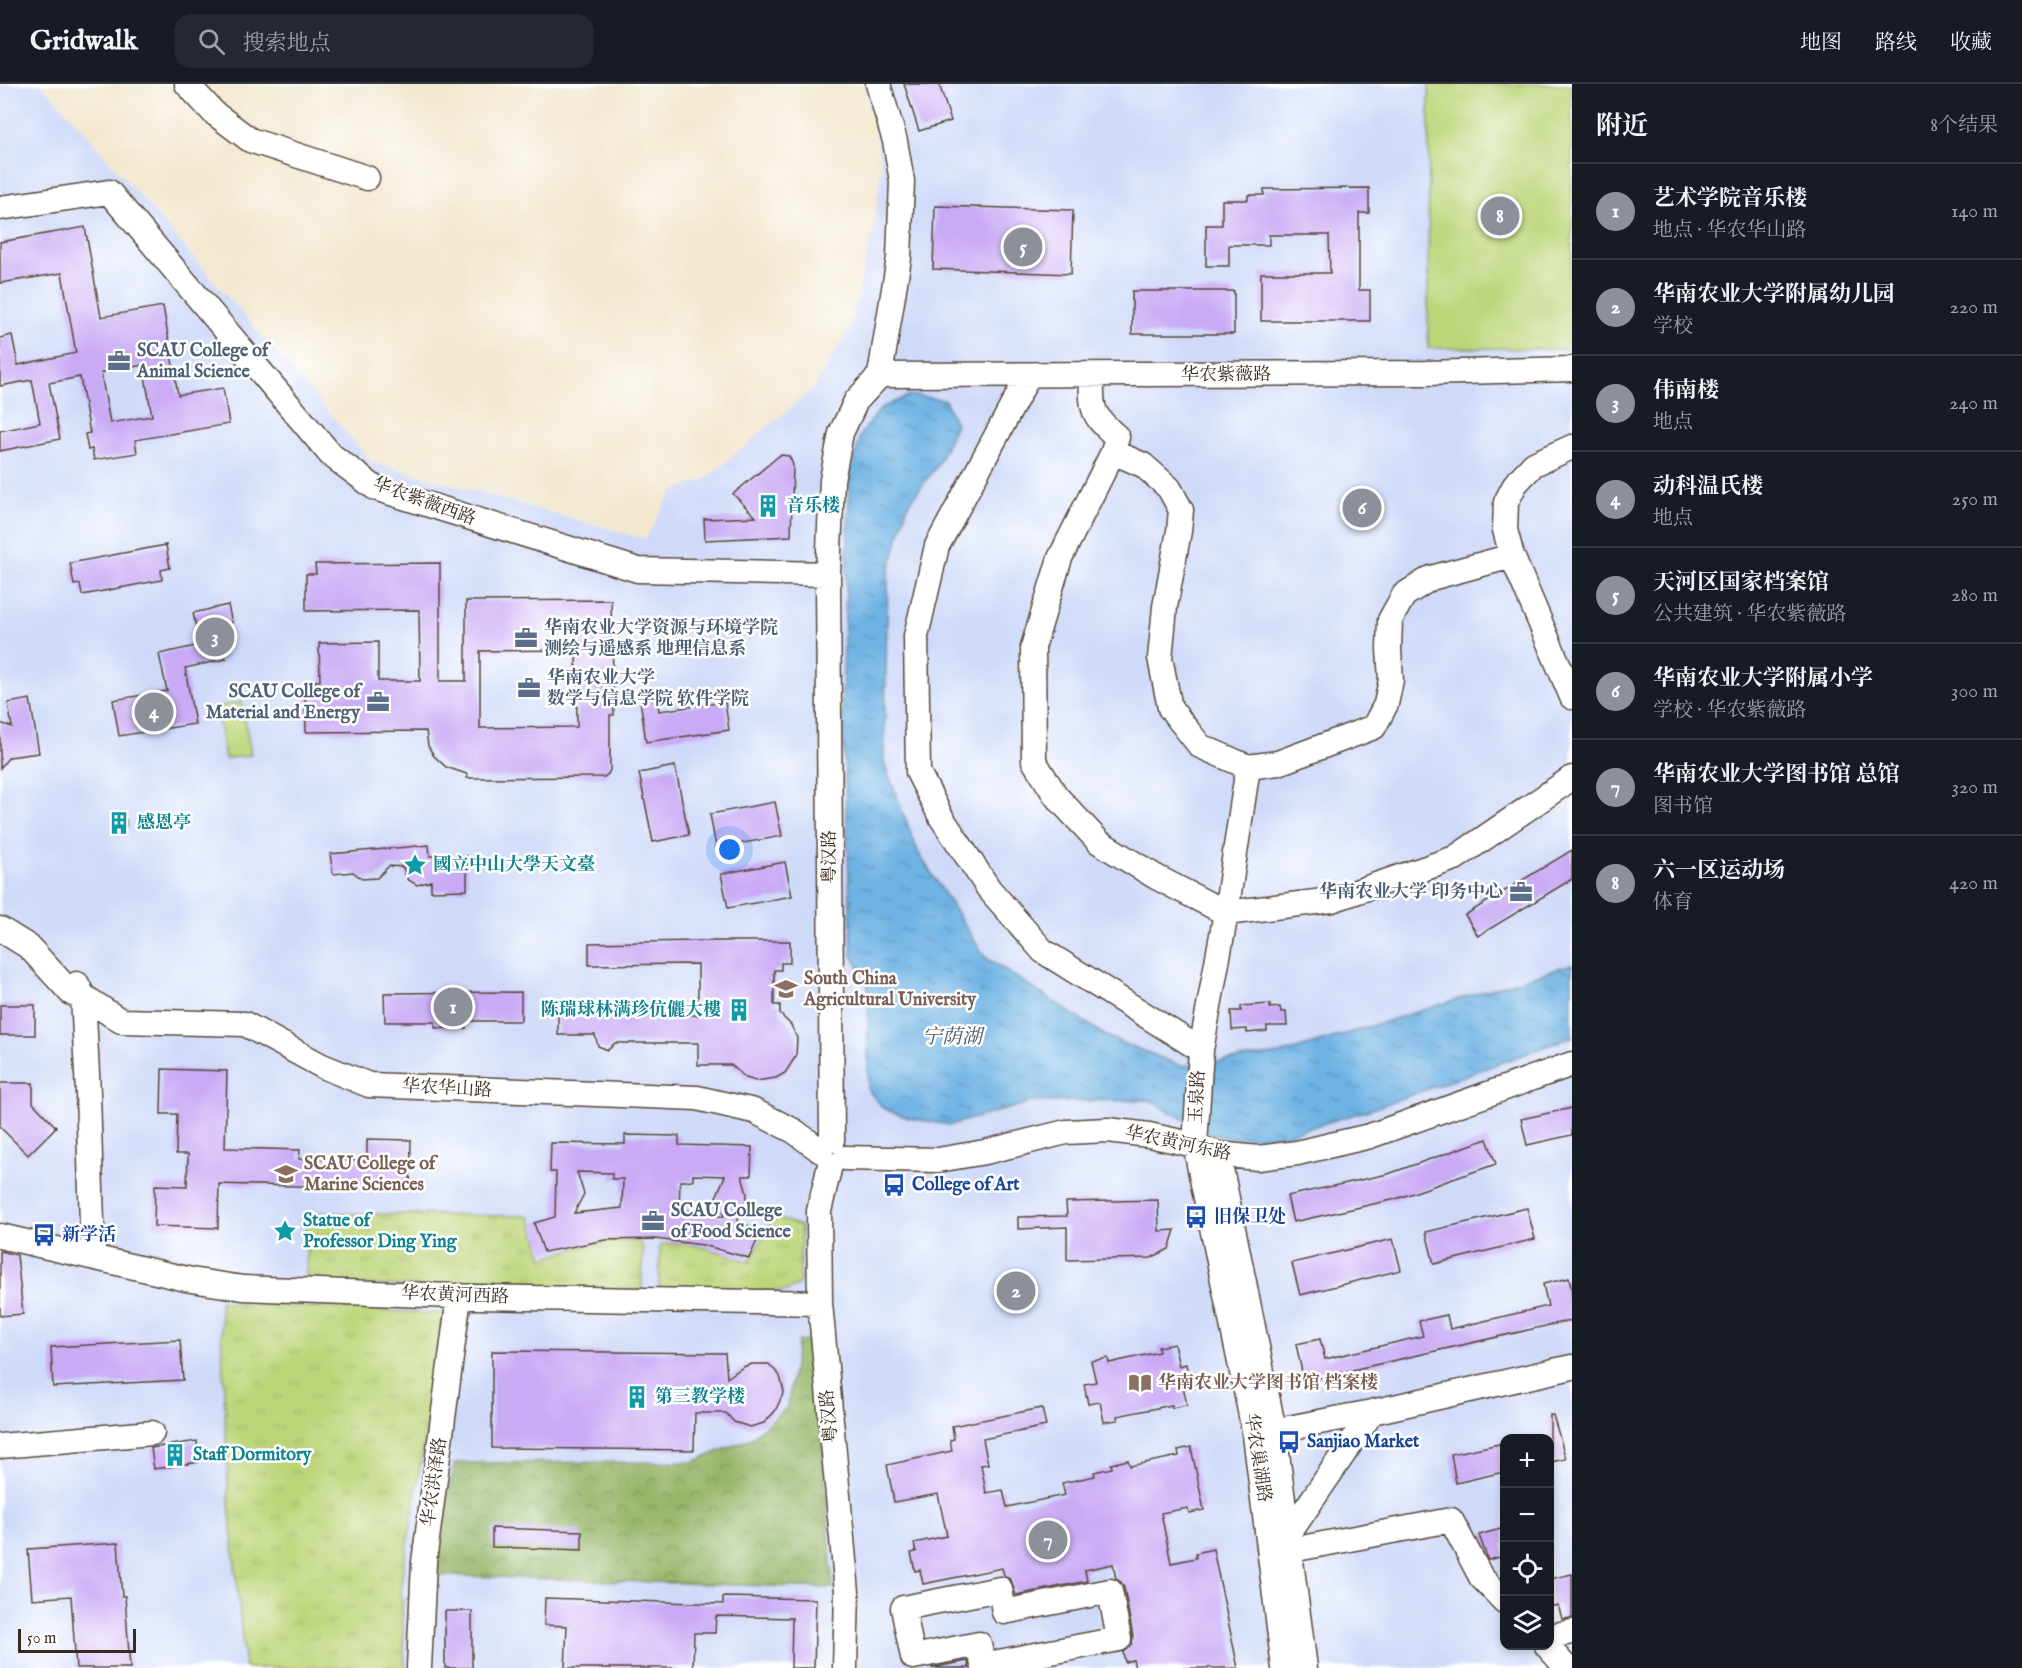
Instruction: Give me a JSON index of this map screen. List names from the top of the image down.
{
  "streets": {
    "street": [
      "华农紫薇路",
      "华农紫薇西路",
      "粤汉路",
      "华农华山路",
      "玉泉路",
      "华农黄河东路",
      "华农黄河西路",
      "华农巢湖路",
      "华农洪泽路"
    ]
  },
  "crossings": [
    ["华农紫薇路", "粤汉路"],
    ["华农紫薇西路", "粤汉路"],
    ["粤汉路", "华农华山路"],
    ["粤汉路", "华农黄河东路"],
    ["粤汉路", "华农黄河西路"],
    ["华农华山路", "华农黄河东路"],
    ["玉泉路", "华农黄河东路"],
    ["玉泉路", "华农巢湖路"],
    ["华农黄河东路", "华农巢湖路"],
    ["华农黄河西路", "华农洪泽路"]
  ],
  "water": ["宁荫湖"],
  "places": {
    "office": [
      "SCAU College of Animal Science",
      "华南农业大学资源与环境学院 测绘与遥感系 地理信息系",
      "华南农业大学 数学与信息学院 软件学院",
      "SCAU College of Material and Energy",
      "华南农业大学 印务中心",
      "SCAU College of Food Science"
    ],
    "building": [
      "音乐楼",
      "感恩亭",
      "陈瑞球林满珍伉儷大樓",
      "第三教学楼",
      "Staff Dormitory"
    ],
    "place": ["國立中山大學天文臺", "Statue of Professor Ding Ying"],
    "school or university": ["South China Agricultural University", "SCAU College of Marine Sciences"],
    "bus stop": [
      "College of Art",
      "旧保卫处",
      "新学活",
      "Sanjiao Market"
    ],
    "library": ["华南农业大学图书馆 档案楼"]
  },
  "scale_bar": "50 m",
  "page": {
    "header": "Gridwalk",
    "search": "搜索地点",
    "nav": ["地图", "路线", "收藏"],
    "heading": ["附近", "8个结果"],
    "list": [
      {
        "mark": "1",
        "name": "艺术学院音乐楼",
        "note": "地点 · 华农华山路",
        "value": "140 m"
      },
      {
        "mark": "2",
        "name": "华南农业大学附属幼儿园",
        "note": "学校",
        "value": "220 m"
      },
      {
        "mark": "3",
        "name": "伟南楼",
        "note": "地点",
        "value": "240 m"
      },
      {
        "mark": "4",
        "name": "动科温氏楼",
        "note": "地点",
        "value": "250 m"
      },
      {
        "mark": "5",
        "name": "天河区国家档案馆",
        "note": "公共建筑 · 华农紫薇路",
        "value": "280 m"
      },
      {
        "mark": "6",
        "name": "华南农业大学附属小学",
        "note": "学校 · 华农紫薇路",
        "value": "300 m"
      },
      {
        "mark": "7",
        "name": "华南农业大学图书馆 总馆",
        "note": "图书馆",
        "value": "320 m"
      },
      {
        "mark": "8",
        "name": "六一区运动场",
        "note": "体育",
        "value": "420 m"
      }
    ],
    "pins": [
      "8",
      "5",
      "6",
      "3",
      "4",
      "1",
      "2",
      "7"
    ],
    "map_buttons": ["+", "−"],
    "scale": "50 m"
  }
}
